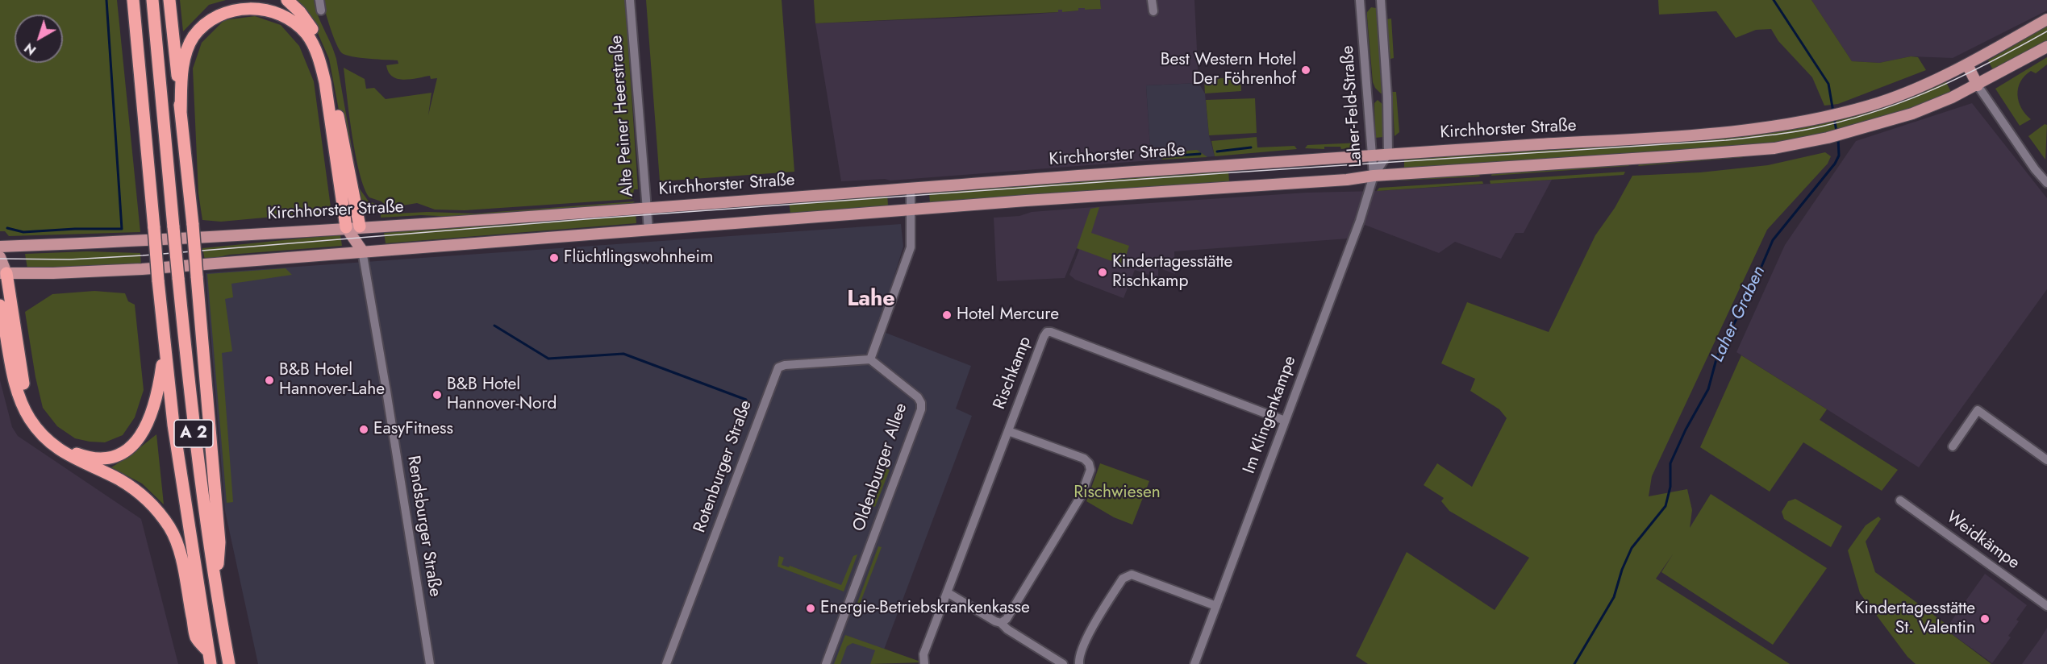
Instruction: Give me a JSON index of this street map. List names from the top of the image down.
{
  "streets": {
    "highway": ["A 2"],
    "main road": ["Kirchhorster Straße"],
    "street": [
      "Laher-Feld-Straße",
      "Alte Peiner Heerstraße",
      "Rischkamp",
      "Im Klingenkampe",
      "Rotenburger Straße",
      "Oldenburger Allee",
      "Rendsburger Straße",
      "Weidkämpe"
    ]
  },
  "crossings": [
    ["Laher-Feld-Straße", "Kirchhorster Straße"],
    ["Laher-Feld-Straße", "Im Klingenkampe"],
    ["Alte Peiner Heerstraße", "Kirchhorster Straße"],
    ["Rischkamp", "Im Klingenkampe"],
    ["Rotenburger Straße", "Oldenburger Allee"]
  ],
  "districts": ["Lahe"],
  "water": ["Laher Graben"],
  "parks": ["Rischwiesen"],
  "places": [
    "Best Western Hotel Der Föhrenhof",
    "Flüchtlingswohnheim",
    "Kindertagesstätte Rischkamp",
    "Hotel Mercure",
    "B&B Hotel Hannover-Lahe",
    "B&B Hotel Hannover-Nord",
    "EasyFitness",
    "Energie-Betriebskrankenkasse",
    "Kindertagesstätte St. Valentin"
  ],
  "north": "bottom left"
}
